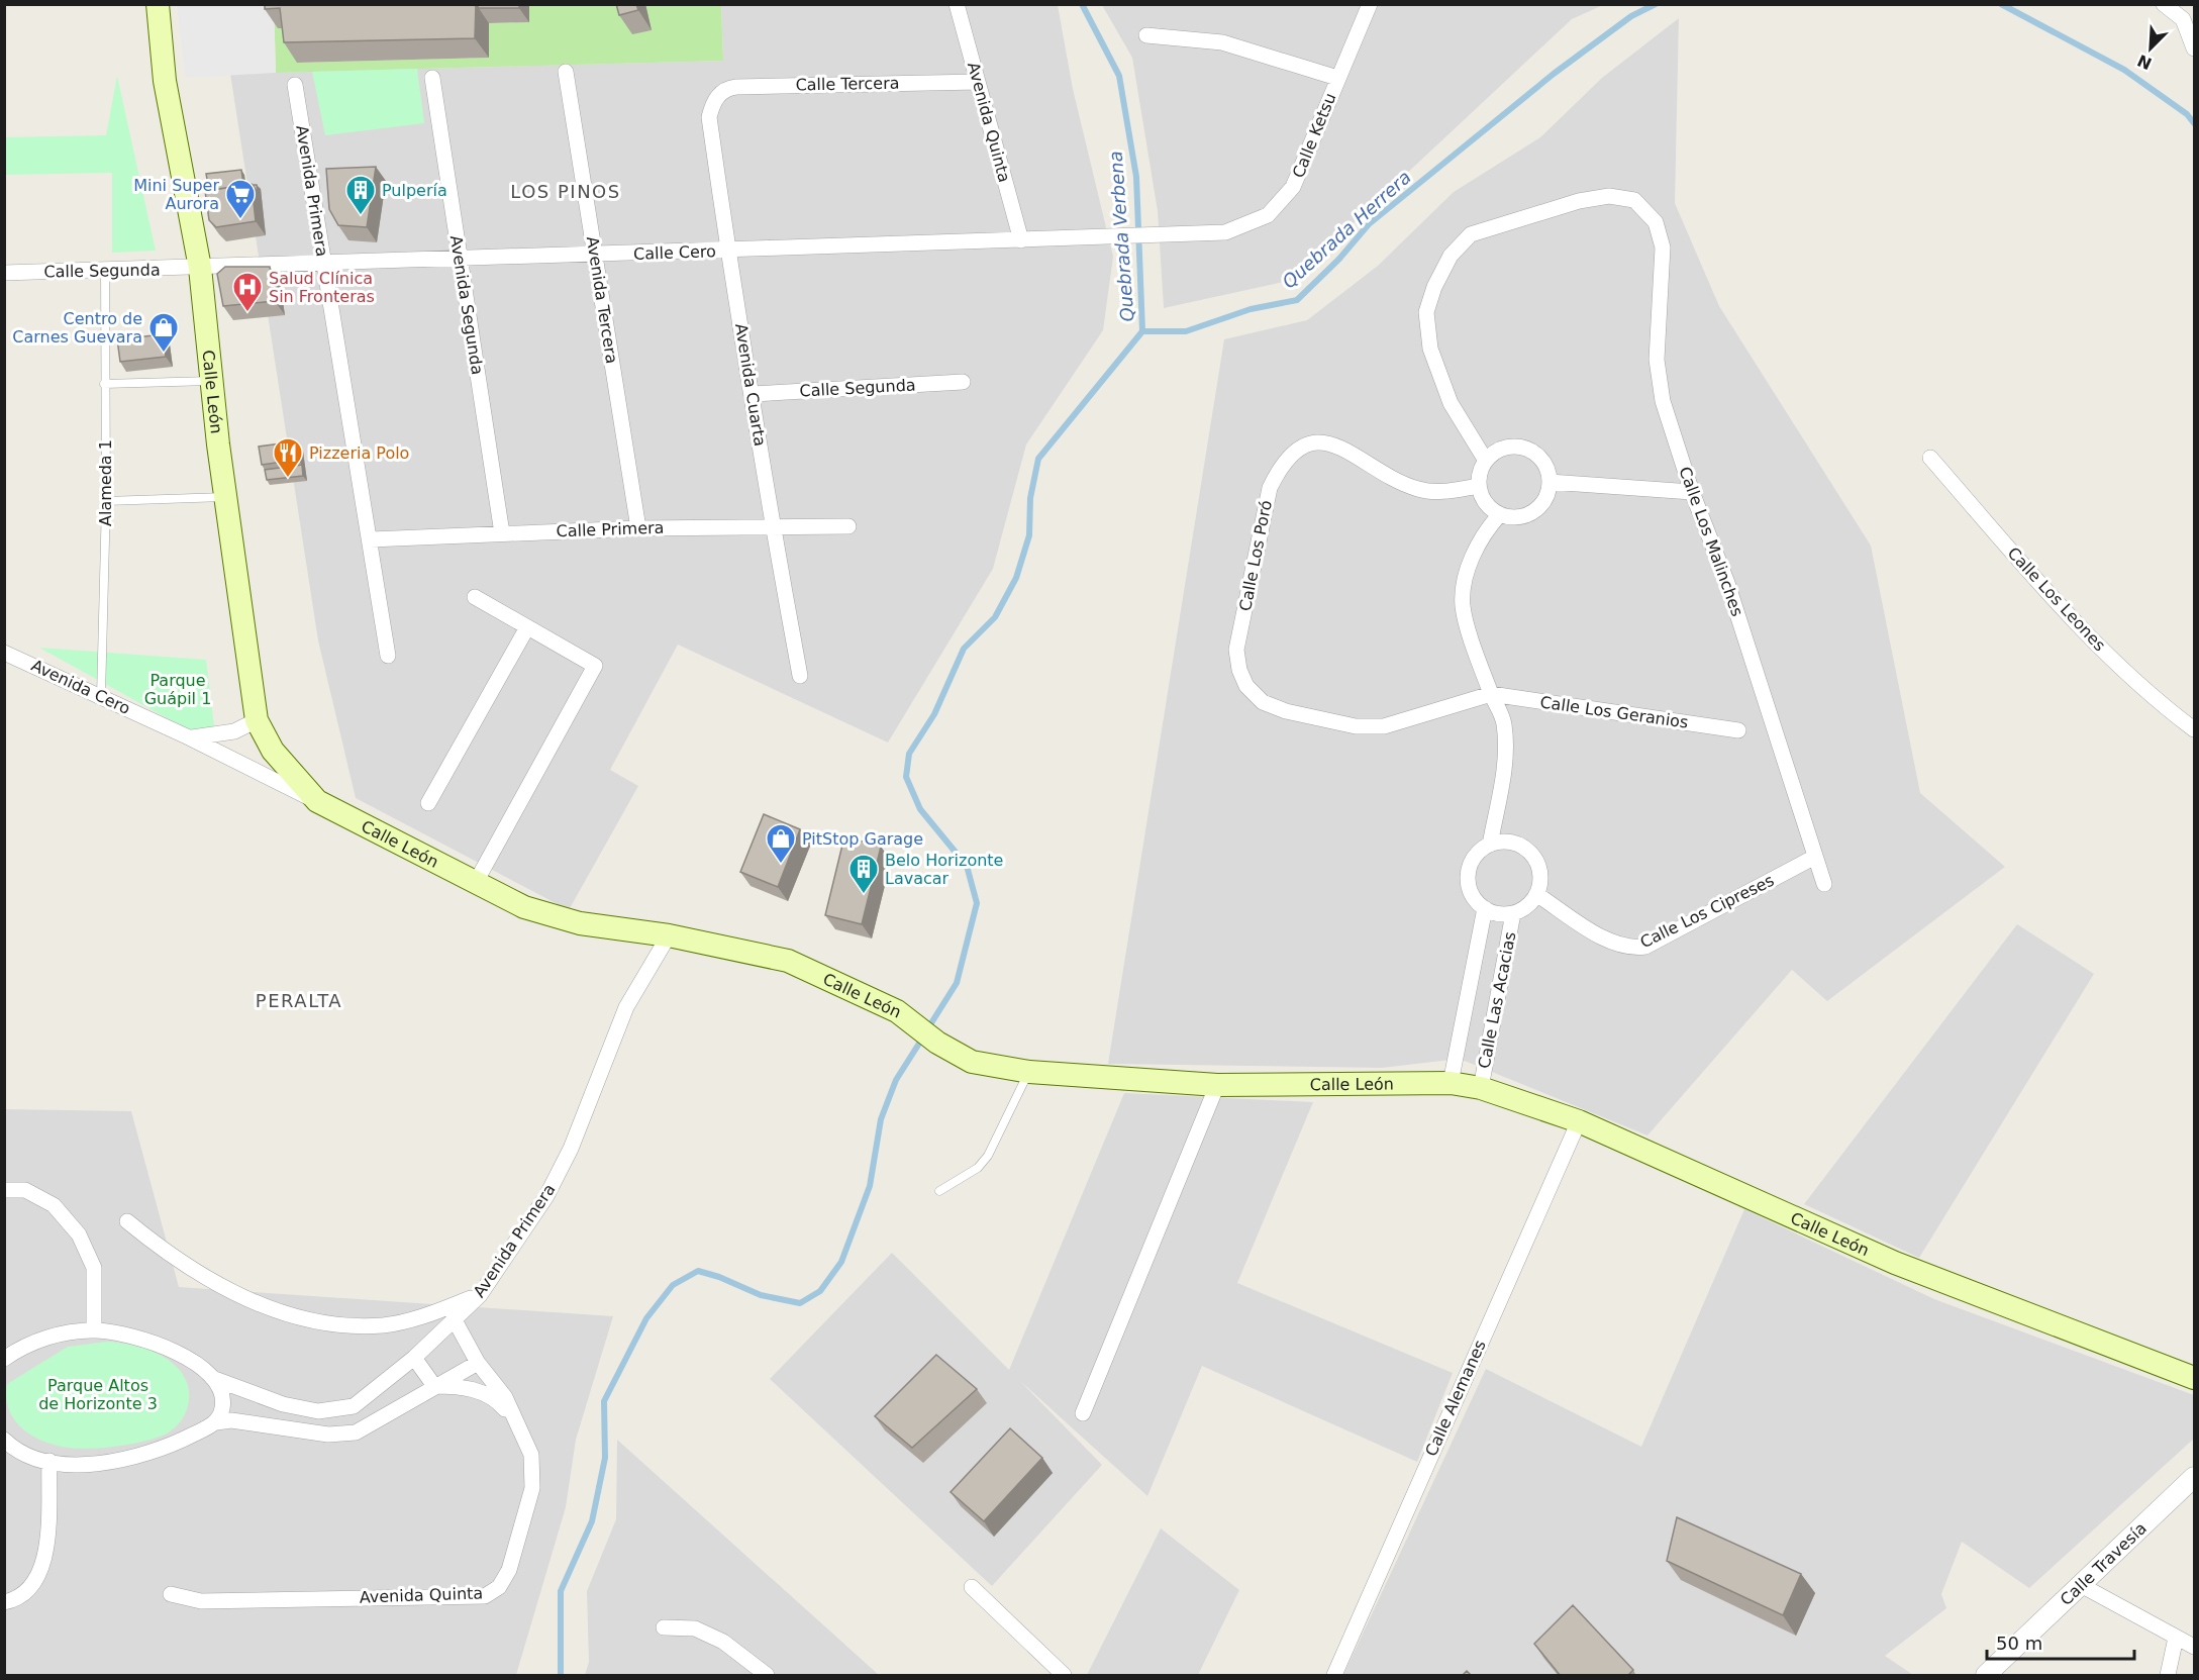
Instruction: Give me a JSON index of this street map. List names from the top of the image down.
{
  "streets": {
    "main road": ["Calle León"],
    "street": [
      "Calle Tercera",
      "Avenida Quinta",
      "Calle Ketsu",
      "Avenida Primera",
      "Calle Cero",
      "Calle Segunda",
      "Avenida Tercera",
      "Avenida Segunda",
      "Avenida Cuarta",
      "Calle Primera",
      "Calle Los Malinches",
      "Calle Los Poró",
      "Calle Los Leones",
      "Avenida Cero",
      "Calle Los Geranios",
      "Calle Los Cipreses",
      "Calle Las Acacias",
      "Calle Alemanes",
      "Calle Travesía"
    ],
    "lane": ["Alameda 1"]
  },
  "crossings": [
    ["Calle Tercera", "Avenida Quinta"],
    ["Calle Tercera", "Avenida Cuarta"],
    ["Avenida Quinta", "Avenida Primera"],
    ["Avenida Quinta", "Calle Cero"],
    ["Calle Ketsu", "Calle Cero"],
    ["Avenida Primera", "Calle Cero"],
    ["Avenida Primera", "Calle León"],
    ["Avenida Primera", "Calle Primera"],
    ["Calle Cero", "Calle Segunda"],
    ["Calle Cero", "Avenida Tercera"],
    ["Calle Cero", "Avenida Segunda"],
    ["Calle Cero", "Avenida Cuarta"],
    ["Calle Cero", "Calle León"],
    ["Calle Segunda", "Avenida Cuarta"],
    ["Calle Segunda", "Calle León"],
    ["Calle Segunda", "Alameda 1"],
    ["Avenida Tercera", "Calle Primera"],
    ["Avenida Segunda", "Calle Primera"],
    ["Avenida Cuarta", "Calle Primera"],
    ["Calle León", "Avenida Cero"],
    ["Calle León", "Calle Las Acacias"],
    ["Calle León", "Calle Alemanes"],
    ["Alameda 1", "Avenida Cero"],
    ["Calle Los Malinches", "Calle Los Poró"],
    ["Calle Los Malinches", "Calle Los Cipreses"],
    ["Calle Los Poró", "Calle Los Geranios"],
    ["Calle Los Cipreses", "Calle Las Acacias"]
  ],
  "districts": ["LOS PINOS", "PERALTA"],
  "water": ["Quebrada Herrera", "Quebrada Verbena"],
  "parks": ["Parque Guápil 1", "Parque Altos de Horizonte 3"],
  "places": {
    "building": ["Pulpería", "Belo Horizonte Lavacar"],
    "supermarket": ["Mini Super Aurora"],
    "hospital": ["Salud Clínica Sin Fronteras"],
    "shop": ["Centro de Carnes Guevara", "PitStop Garage"],
    "restaurant": ["Pizzeria Polo"]
  },
  "scale_bar": "50 m",
  "north": "bottom left"
}
